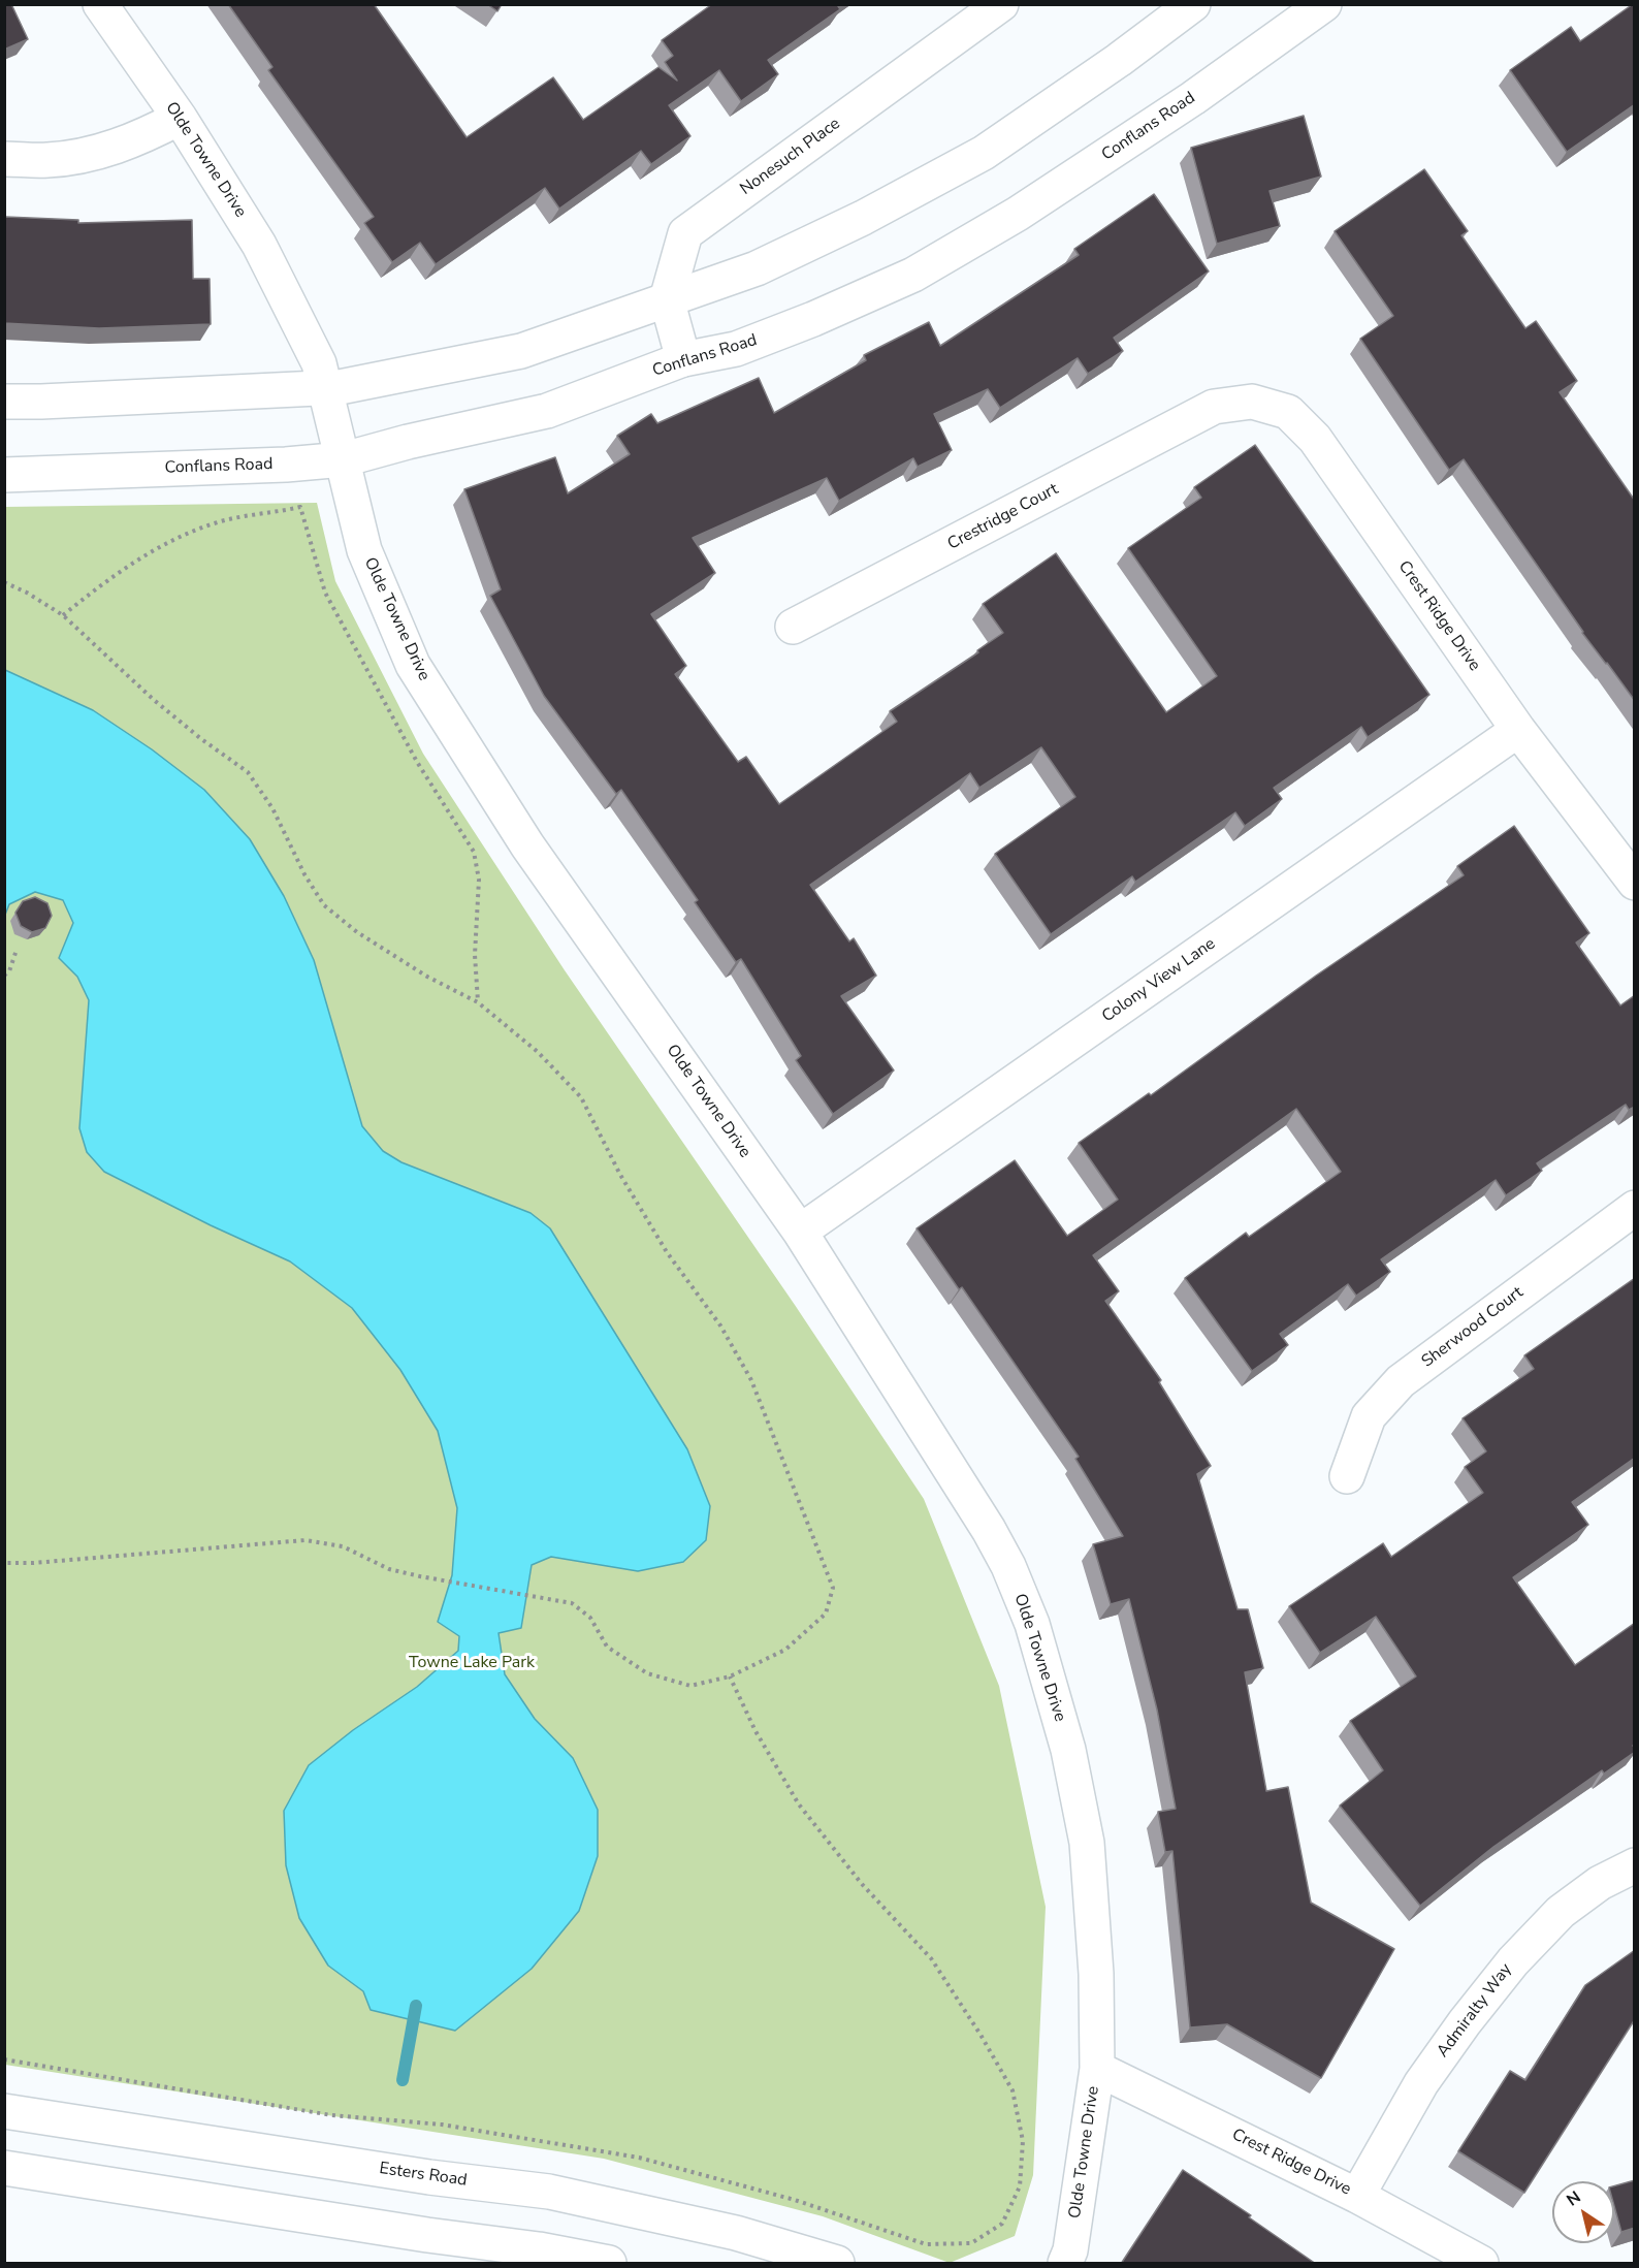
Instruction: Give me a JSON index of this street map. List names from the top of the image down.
{
  "streets": {
    "street": [
      "Conflans Road",
      "Nonesuch Place",
      "Olde Towne Drive",
      "Crestridge Court",
      "Crest Ridge Drive",
      "Colony View Lane",
      "Sherwood Court",
      "Admiralty Way",
      "Esters Road"
    ]
  },
  "crossings": [
    ["Conflans Road", "Olde Towne Drive"],
    ["Olde Towne Drive", "Crest Ridge Drive"],
    ["Olde Towne Drive", "Colony View Lane"],
    ["Crestridge Court", "Crest Ridge Drive"],
    ["Crest Ridge Drive", "Colony View Lane"],
    ["Crest Ridge Drive", "Admiralty Way"]
  ],
  "parks": ["Towne Lake Park"],
  "north": "top left"
}
